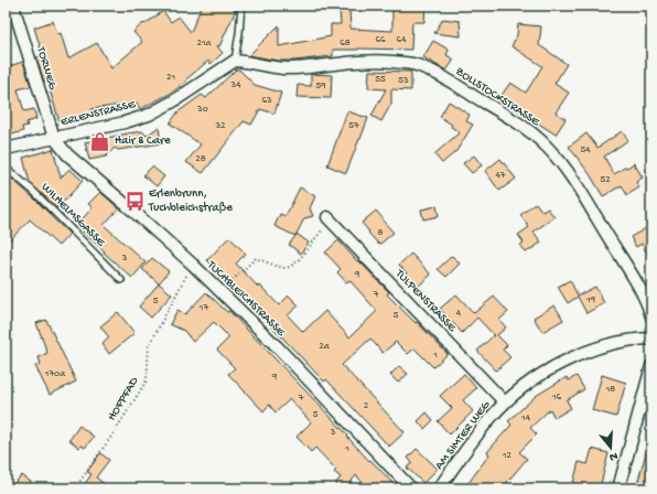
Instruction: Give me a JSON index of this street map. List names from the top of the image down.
{
  "streets": {
    "street": [
      "TORWEG",
      "ZOLLSTOCKSTRASSE",
      "ERLENSTRASSE",
      "TUCHBLEICHSTRASSE",
      "TULPENSTRASSE",
      "AM SIMTER WEG"
    ],
    "lane": ["WILHELMSGASSE"],
    "path": ["HOFPFAD"]
  },
  "crossings": [
    ["TORWEG", "ERLENSTRASSE"],
    ["TORWEG", "TUCHBLEICHSTRASSE"],
    ["ZOLLSTOCKSTRASSE", "ERLENSTRASSE"],
    ["ERLENSTRASSE", "TUCHBLEICHSTRASSE"],
    ["TUCHBLEICHSTRASSE", "HOFPFAD"],
    ["TULPENSTRASSE", "AM SIMTER WEG"]
  ],
  "places": {
    "shop": ["Hair & Care"],
    "bus stop": ["Erlenbrunn, Tuchbleichstraße"]
  },
  "house_numbers": [
    "66",
    "64",
    "21a",
    "68",
    "21",
    "55",
    "53",
    "34",
    "59",
    "63",
    "30",
    "32",
    "57",
    "54",
    "28",
    "47",
    "52",
    "8",
    "3",
    "9",
    "7",
    "19",
    "5",
    "17",
    "4",
    "5",
    "2a",
    "1",
    "170a",
    "9",
    "18",
    "16",
    "7",
    "2",
    "5",
    "14",
    "3",
    "1",
    "12"
  ],
  "north": "bottom"
}
